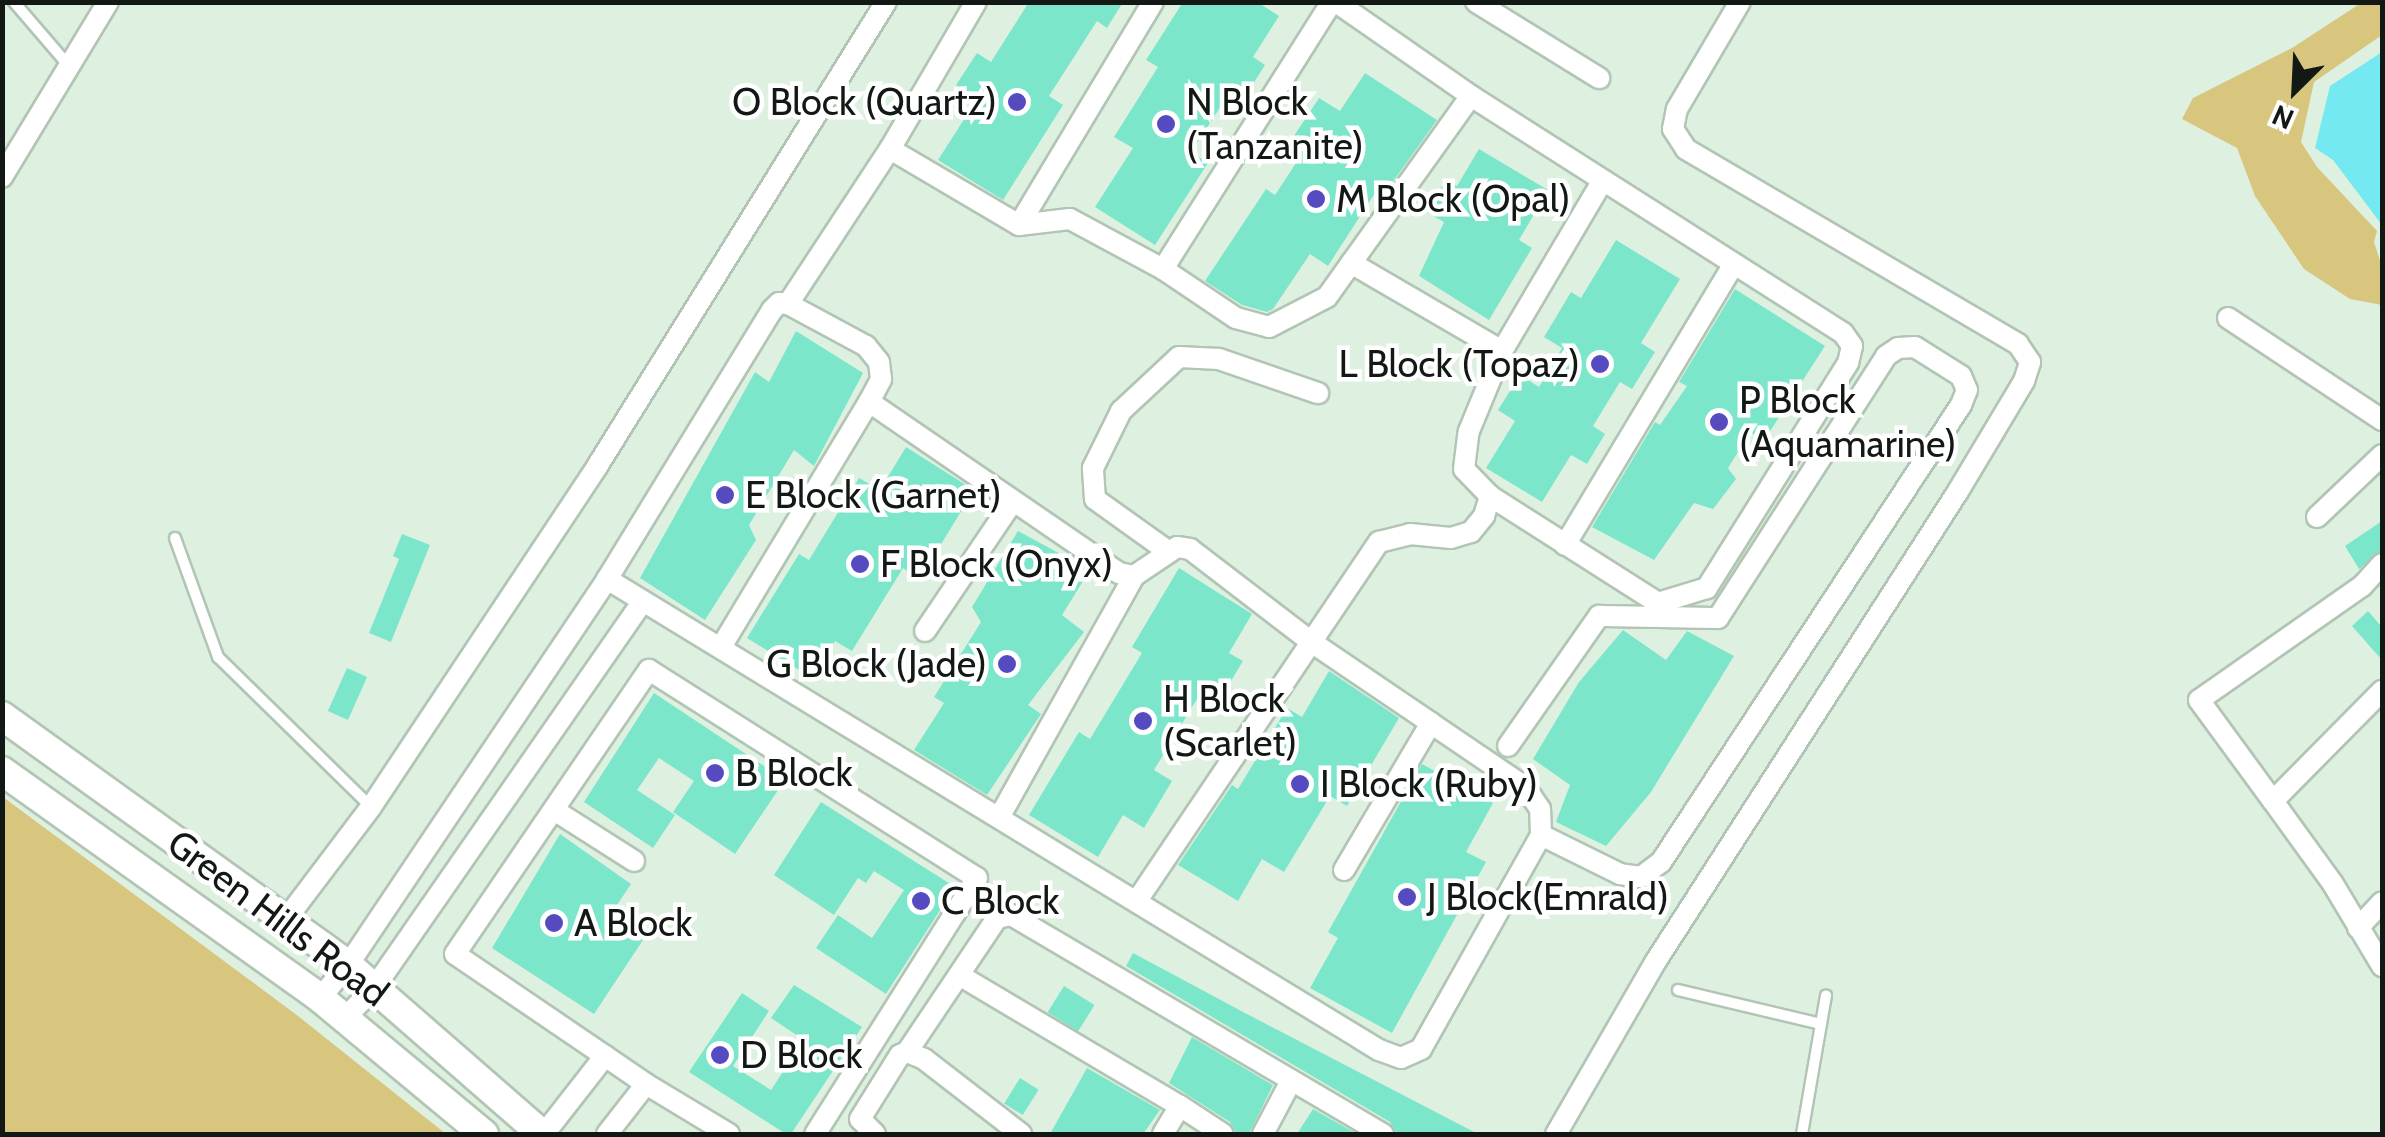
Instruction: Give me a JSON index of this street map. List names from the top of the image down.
{
  "streets": {
    "street": ["Green Hills Road"]
  },
  "places": [
    "O Block (Quartz)",
    "N Block (Tanzanite)",
    "M Block (Opal)",
    "L Block (Topaz)",
    "P Block (Aquamarine)",
    "E Block (Garnet)",
    "F Block (Onyx)",
    "G Block (Jade)",
    "H Block (Scarlet)",
    "B Block",
    "I Block (Ruby)",
    "J Block(Emrald)",
    "C Block",
    "A Block",
    "D Block"
  ],
  "north": "bottom left"
}
